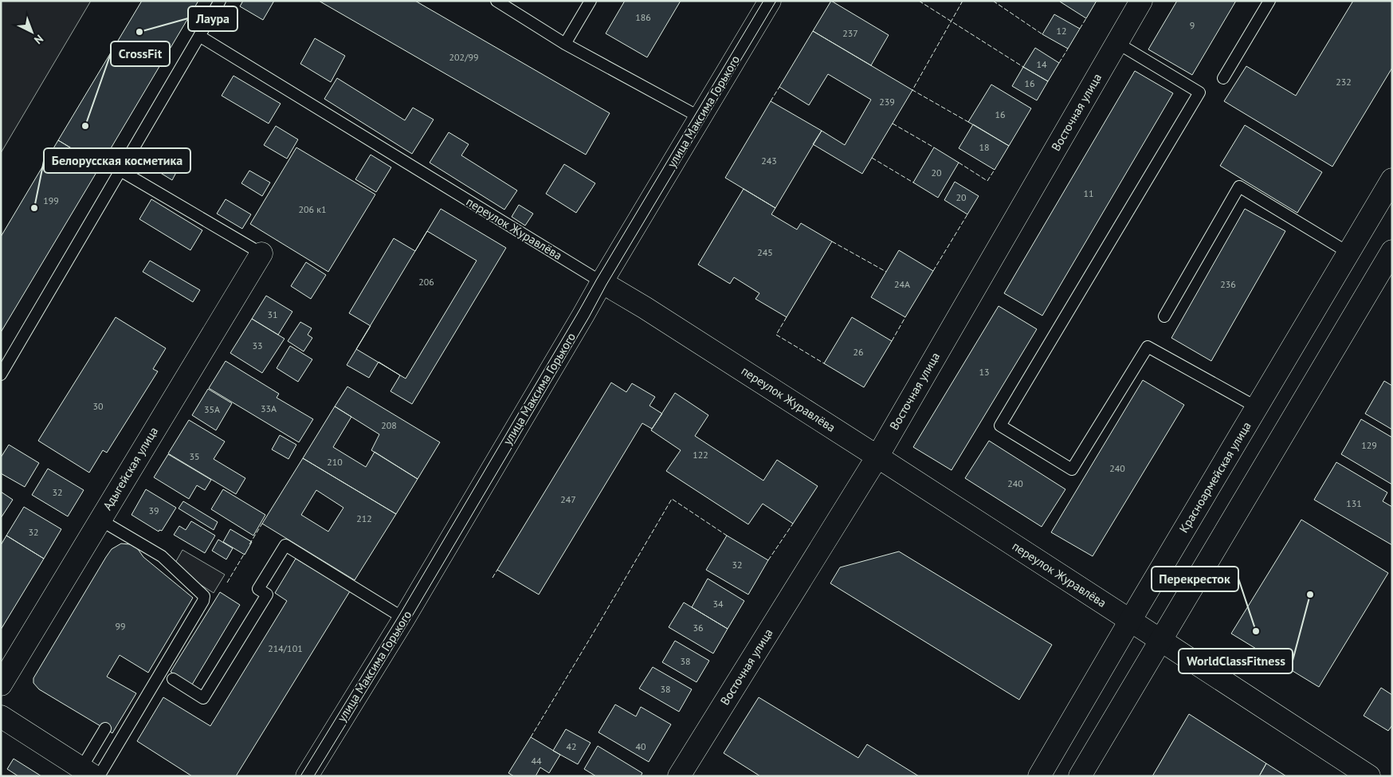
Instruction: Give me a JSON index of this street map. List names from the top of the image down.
{
  "streets": {
    "street": [
      "улица Максима Горького",
      "Восточная улица",
      "переулок Журавлёва",
      "Адыгейская улица",
      "Красноармейская улица"
    ]
  },
  "crossings": [
    ["улица Максима Горького", "переулок Журавлёва"],
    ["Восточная улица", "переулок Журавлёва"],
    ["переулок Журавлёва", "Красноармейская улица"]
  ],
  "places": [
    "Лаура",
    "CrossFit",
    "Белорусская косметика",
    "WorldClassFitness",
    "Перекресток"
  ],
  "house_numbers": [
    "186",
    "9",
    "12",
    "237",
    "202/99",
    "14",
    "232",
    "16",
    "239",
    "16",
    "18",
    "243",
    "20",
    "11",
    "20",
    "199",
    "206 к1",
    "245",
    "206",
    "24А",
    "236",
    "31",
    "33",
    "26",
    "13",
    "30",
    "33А",
    "35А",
    "208",
    "129",
    "122",
    "35",
    "210",
    "240",
    "240",
    "32",
    "247",
    "131",
    "39",
    "212",
    "32",
    "32",
    "34",
    "99",
    "36",
    "214/101",
    "38",
    "38",
    "42",
    "40",
    "44"
  ],
  "north": "bottom right"
}
